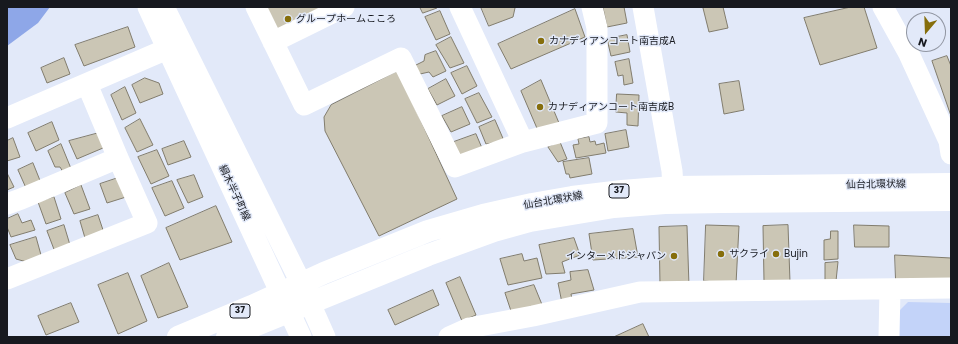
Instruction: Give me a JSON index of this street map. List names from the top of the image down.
{
  "streets": {
    "main road": ["仙台北環状線", "37"],
    "street": ["綱木半子町線"]
  },
  "crossings": [
    ["仙台北環状線", "綱木半子町線"]
  ],
  "places": [
    "グループホームこころ",
    "カナディアンコート南吉成A",
    "カナディアンコート南吉成B",
    "サクライ",
    "Bujin",
    "インターメドジャパン"
  ],
  "north": "bottom"
}
